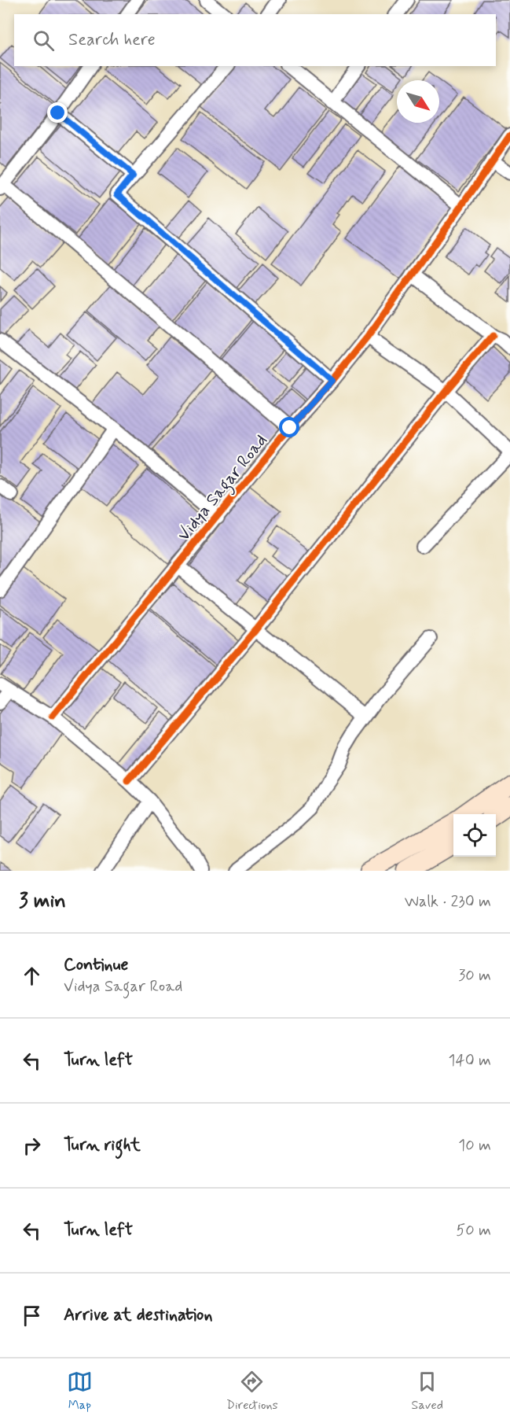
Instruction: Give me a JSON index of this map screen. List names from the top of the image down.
{
  "streets": {
    "street": ["Vidya Sagar Road"]
  },
  "north": "bottom right",
  "page": {
    "search": "Search here",
    "heading": ["3 min", "Walk · 230 m"],
    "list": [
      ["Continue", "Vidya Sagar Road", "30 m"],
      ["Turn left", "140 m"],
      ["Turn right", "10 m"],
      ["Turn left", "50 m"],
      "Arrive at destination"
    ],
    "nav": ["Map", "Directions", "Saved"]
  }
}
